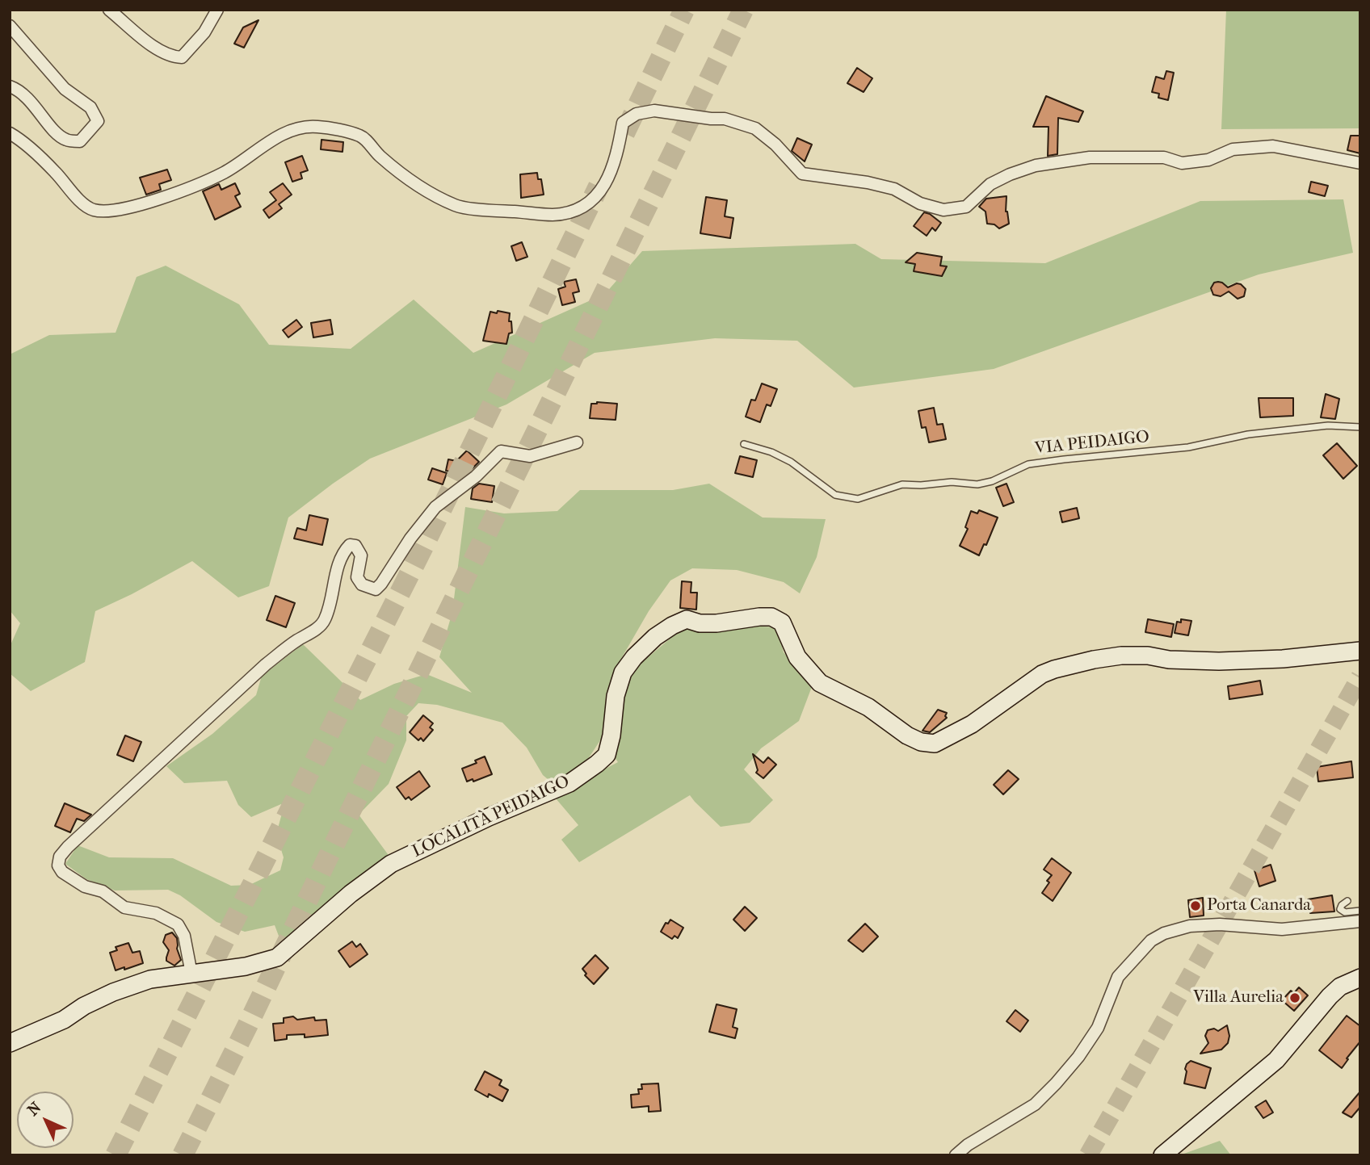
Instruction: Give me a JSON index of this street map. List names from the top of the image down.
{
  "streets": {
    "street": ["LOCALITÀ PEIDAIGO"],
    "lane": ["VIA PEIDAIGO"]
  },
  "places": ["Porta Canarda", "Villa Aurelia"],
  "north": "top left"
}
